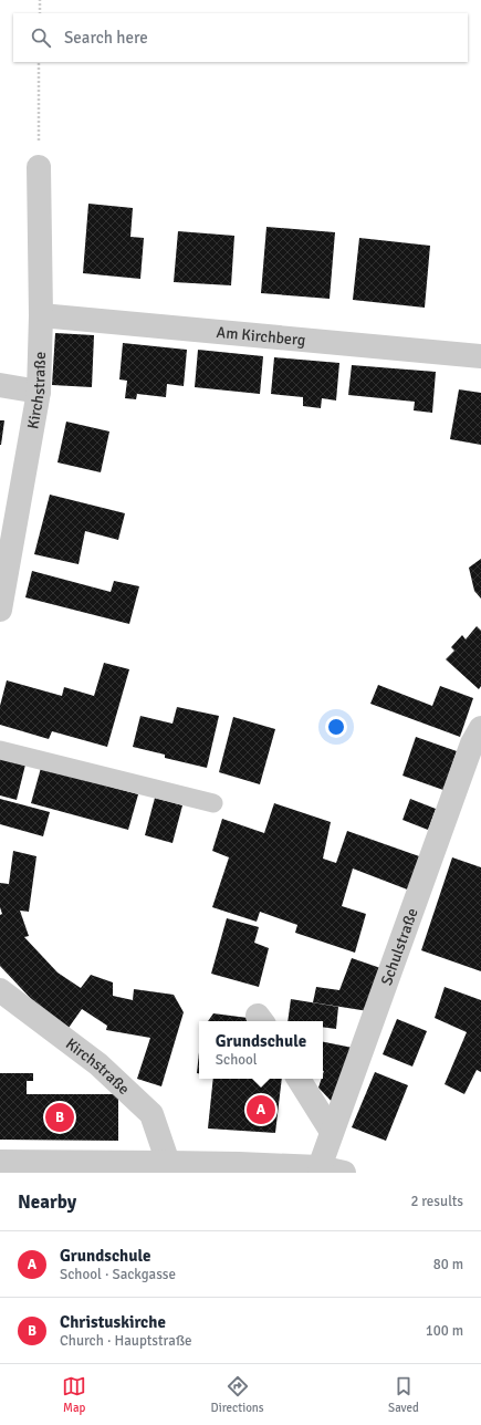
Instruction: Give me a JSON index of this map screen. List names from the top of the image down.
{
  "streets": {
    "street": ["Am Kirchberg", "Kirchstraße", "Schulstraße"]
  },
  "crossings": [
    ["Am Kirchberg", "Kirchstraße"]
  ],
  "page": {
    "search": "Search here",
    "popup": ["Grundschule", "School"],
    "pins": ["A", "B"],
    "heading": ["Nearby", "2 results"],
    "list": [
      {
        "mark": "A",
        "name": "Grundschule",
        "note": "School · Sackgasse",
        "value": "80 m"
      },
      {
        "mark": "B",
        "name": "Christuskirche",
        "note": "Church · Hauptstraße",
        "value": "100 m"
      }
    ],
    "nav": ["Map", "Directions", "Saved"]
  }
}
